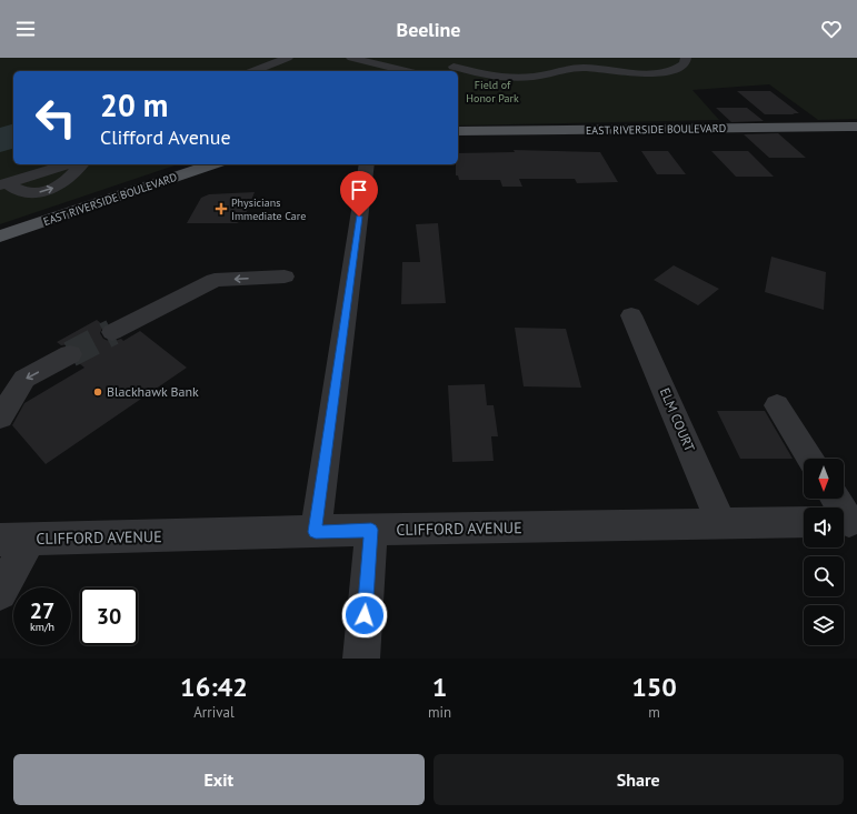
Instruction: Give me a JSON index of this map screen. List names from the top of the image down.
{
  "streets": {
    "main road": ["EAST RIVERSIDE BOULEVARD"],
    "street": ["ELM COURT", "CLIFFORD AVENUE"]
  },
  "crossings": [
    ["ELM COURT", "CLIFFORD AVENUE"]
  ],
  "parks": ["Field of Honor Park"],
  "places": {
    "health": ["Physicians Immediate Care"],
    "other": ["Blackhawk Bank"]
  },
  "north": "bottom",
  "page": {
    "header": "Beeline",
    "turn": ["20 m", "Clifford Avenue"],
    "speed": "27 km/h",
    "limit": "30",
    "eta": [
      "16:42",
      "Arrival",
      "1",
      "min",
      "150",
      "m"
    ],
    "buttons": ["Exit", "Share"]
  }
}
